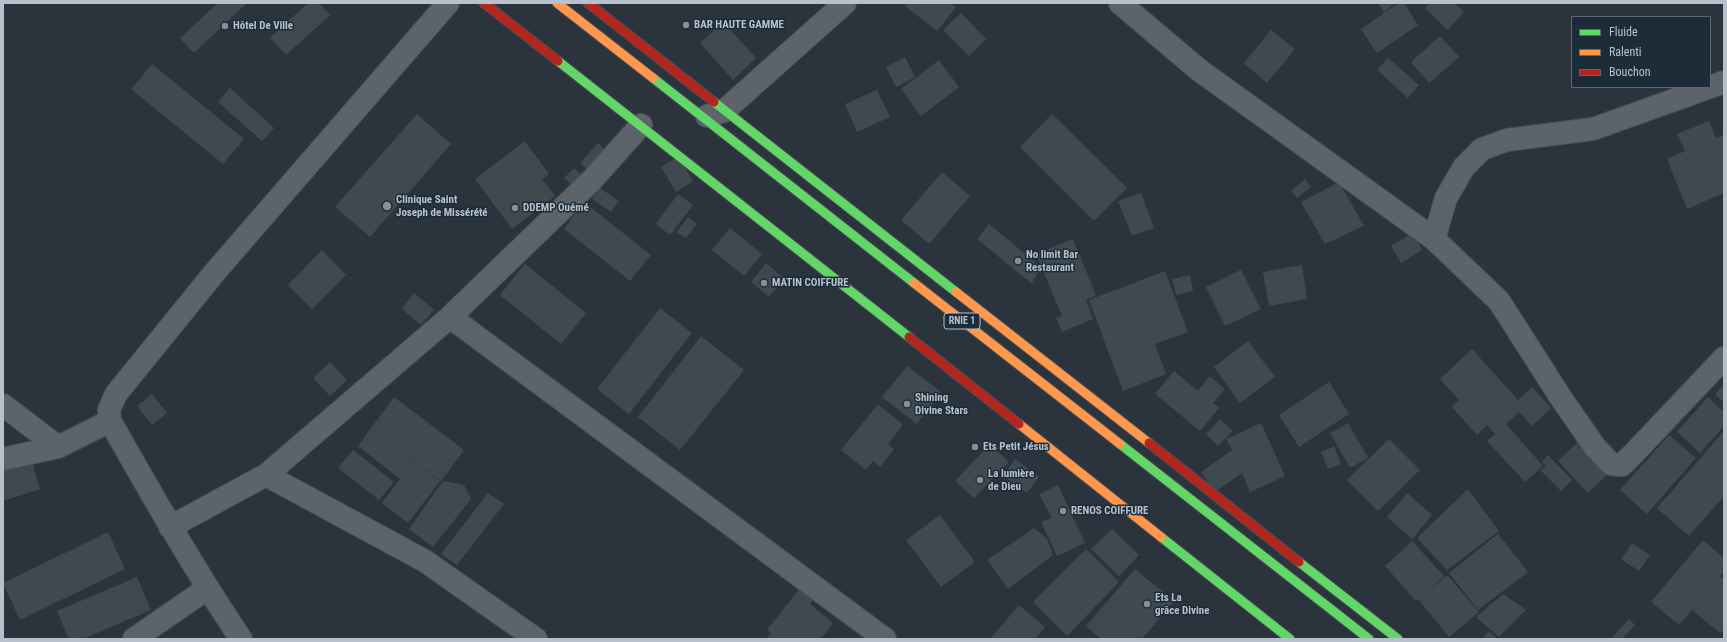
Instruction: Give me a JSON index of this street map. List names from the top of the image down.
{
  "streets": {
    "main road": ["RNIE 1"]
  },
  "places": [
    "BAR HAUTE GAMME",
    "Hôtel De Ville",
    "Clinique Saint Joseph de Missérété",
    "DDEMP Ouémé",
    "No limit Bar Restaurant",
    "MATIN COIFFURE",
    "Shining Divine Stars",
    "Ets Petit Jésus",
    "La lumière de Dieu",
    "RENOS COIFFURE",
    "Ets La grâce Divine"
  ],
  "legend": ["Fluide", "Ralenti", "Bouchon"]
}
